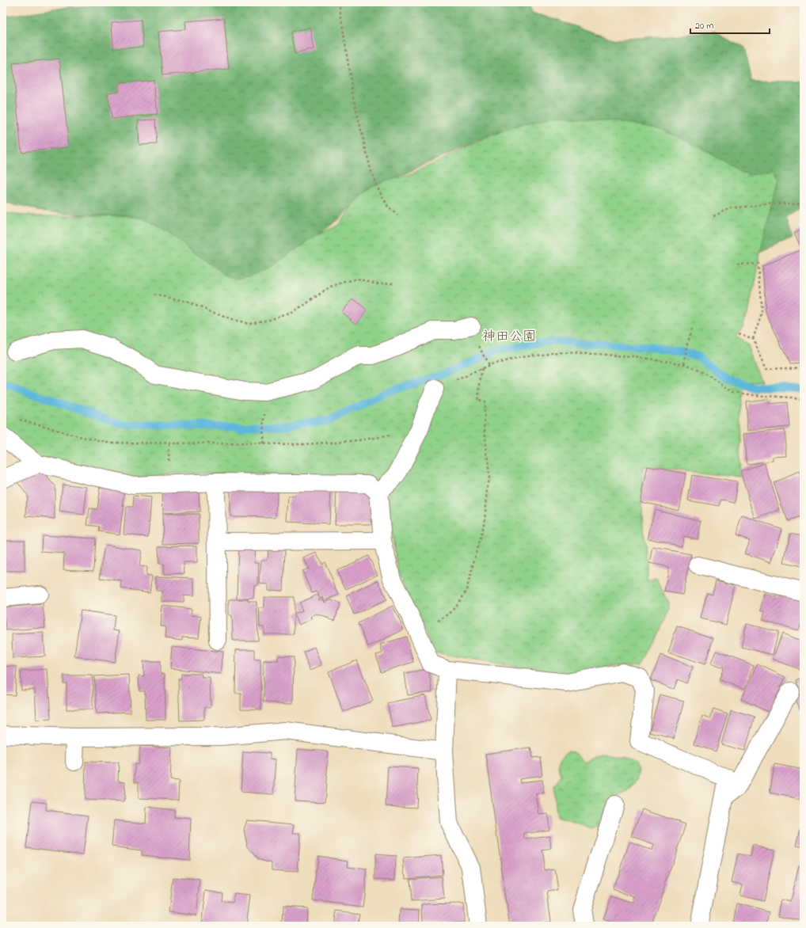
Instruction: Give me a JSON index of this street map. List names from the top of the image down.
{
  "parks": ["神田公園"],
  "scale_bar": "20 m"
}
